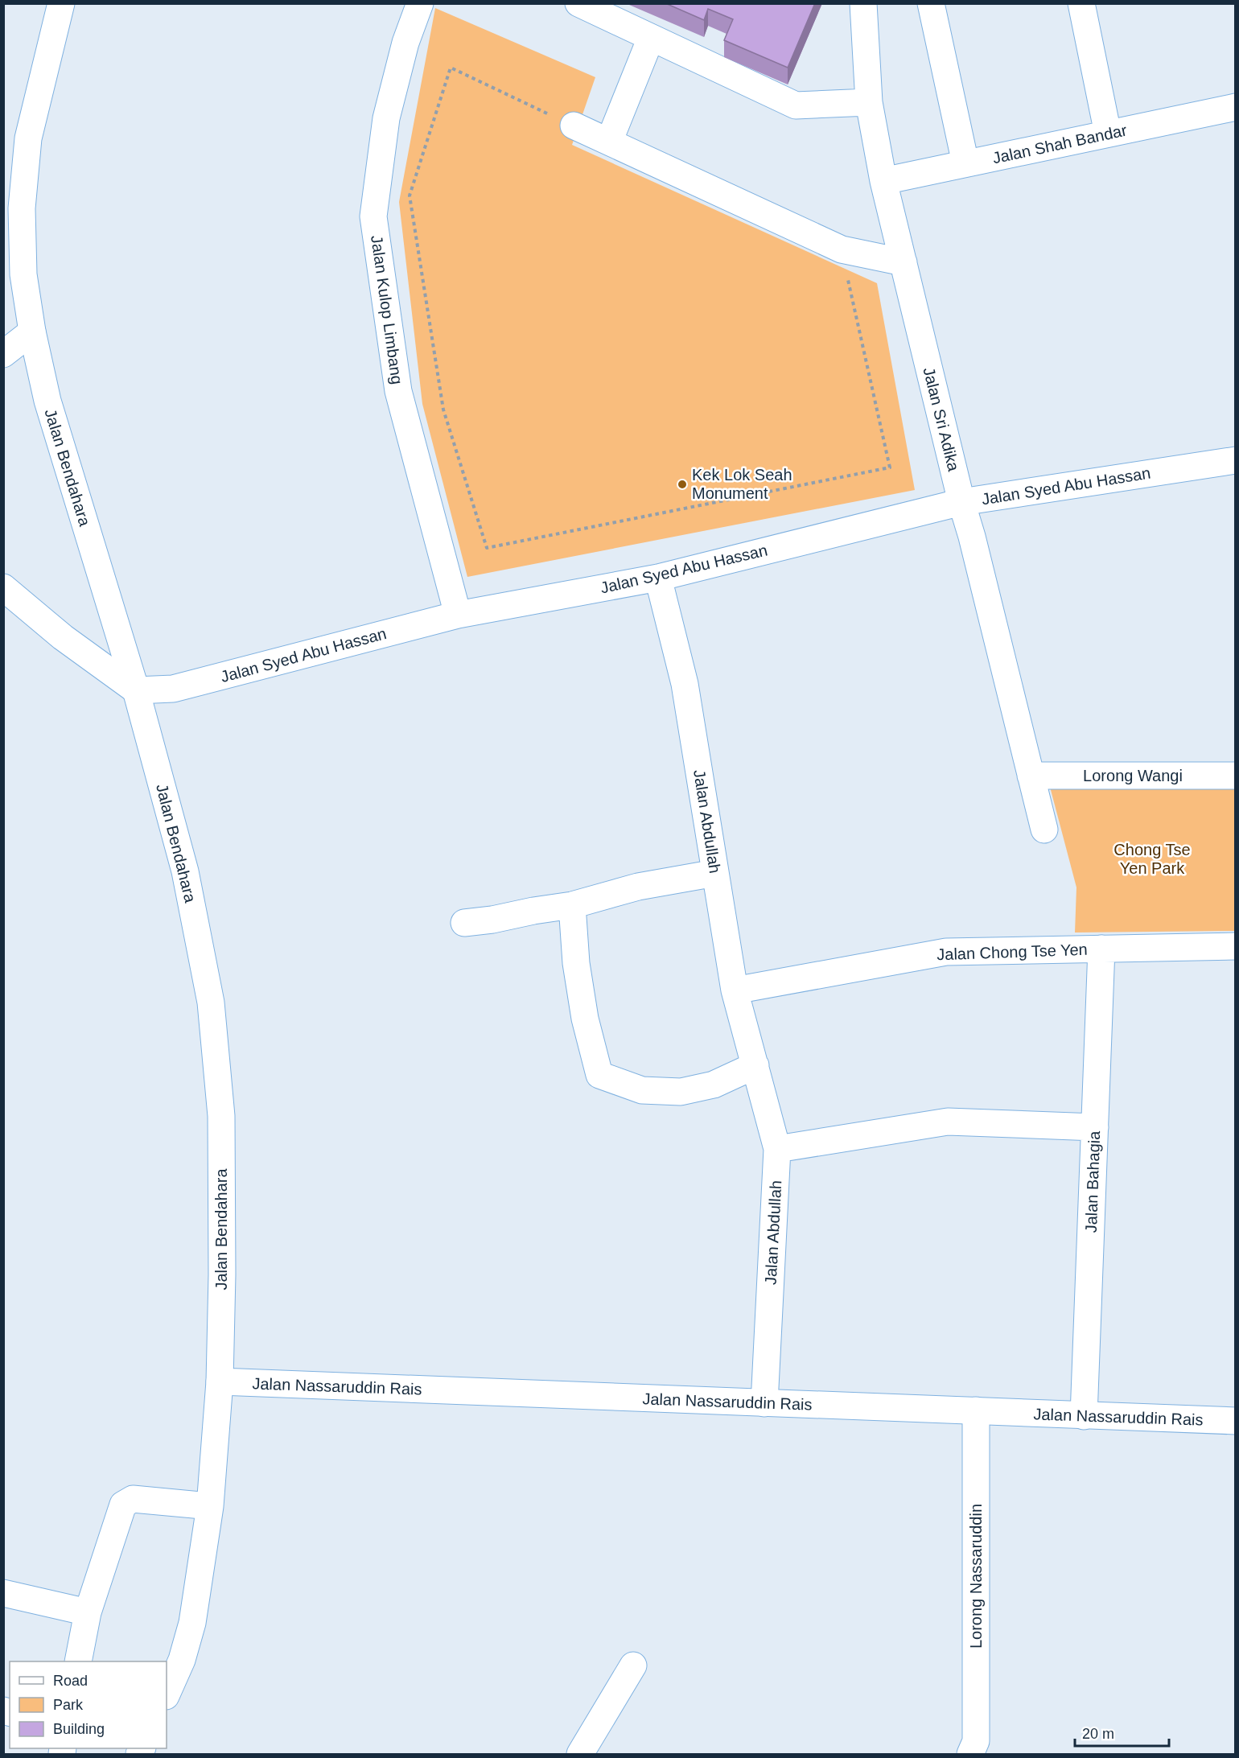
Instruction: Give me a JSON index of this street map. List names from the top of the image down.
{
  "streets": {
    "street": [
      "Jalan Shah Bandar",
      "Jalan Kulop Limbang",
      "Jalan Sri Adika",
      "Jalan Bendahara",
      "Jalan Syed Abu Hassan",
      "Lorong Wangi",
      "Jalan Abdullah",
      "Jalan Chong Tse Yen",
      "Jalan Bahagia",
      "Jalan Nassaruddin Rais",
      "Lorong Nassaruddin"
    ]
  },
  "crossings": [
    ["Jalan Shah Bandar", "Jalan Sri Adika"],
    ["Jalan Kulop Limbang", "Jalan Syed Abu Hassan"],
    ["Jalan Sri Adika", "Jalan Syed Abu Hassan"],
    ["Jalan Sri Adika", "Lorong Wangi"],
    ["Jalan Bendahara", "Jalan Syed Abu Hassan"],
    ["Jalan Bendahara", "Jalan Nassaruddin Rais"],
    ["Jalan Syed Abu Hassan", "Jalan Abdullah"],
    ["Jalan Abdullah", "Jalan Chong Tse Yen"],
    ["Jalan Abdullah", "Jalan Nassaruddin Rais"],
    ["Jalan Chong Tse Yen", "Jalan Bahagia"],
    ["Jalan Bahagia", "Jalan Nassaruddin Rais"],
    ["Jalan Nassaruddin Rais", "Lorong Nassaruddin"]
  ],
  "parks": ["Chong Tse Yen Park"],
  "places": ["Kek Lok Seah Monument"],
  "legend": ["Road", "Park", "Building"],
  "scale_bar": "20 m"
}
